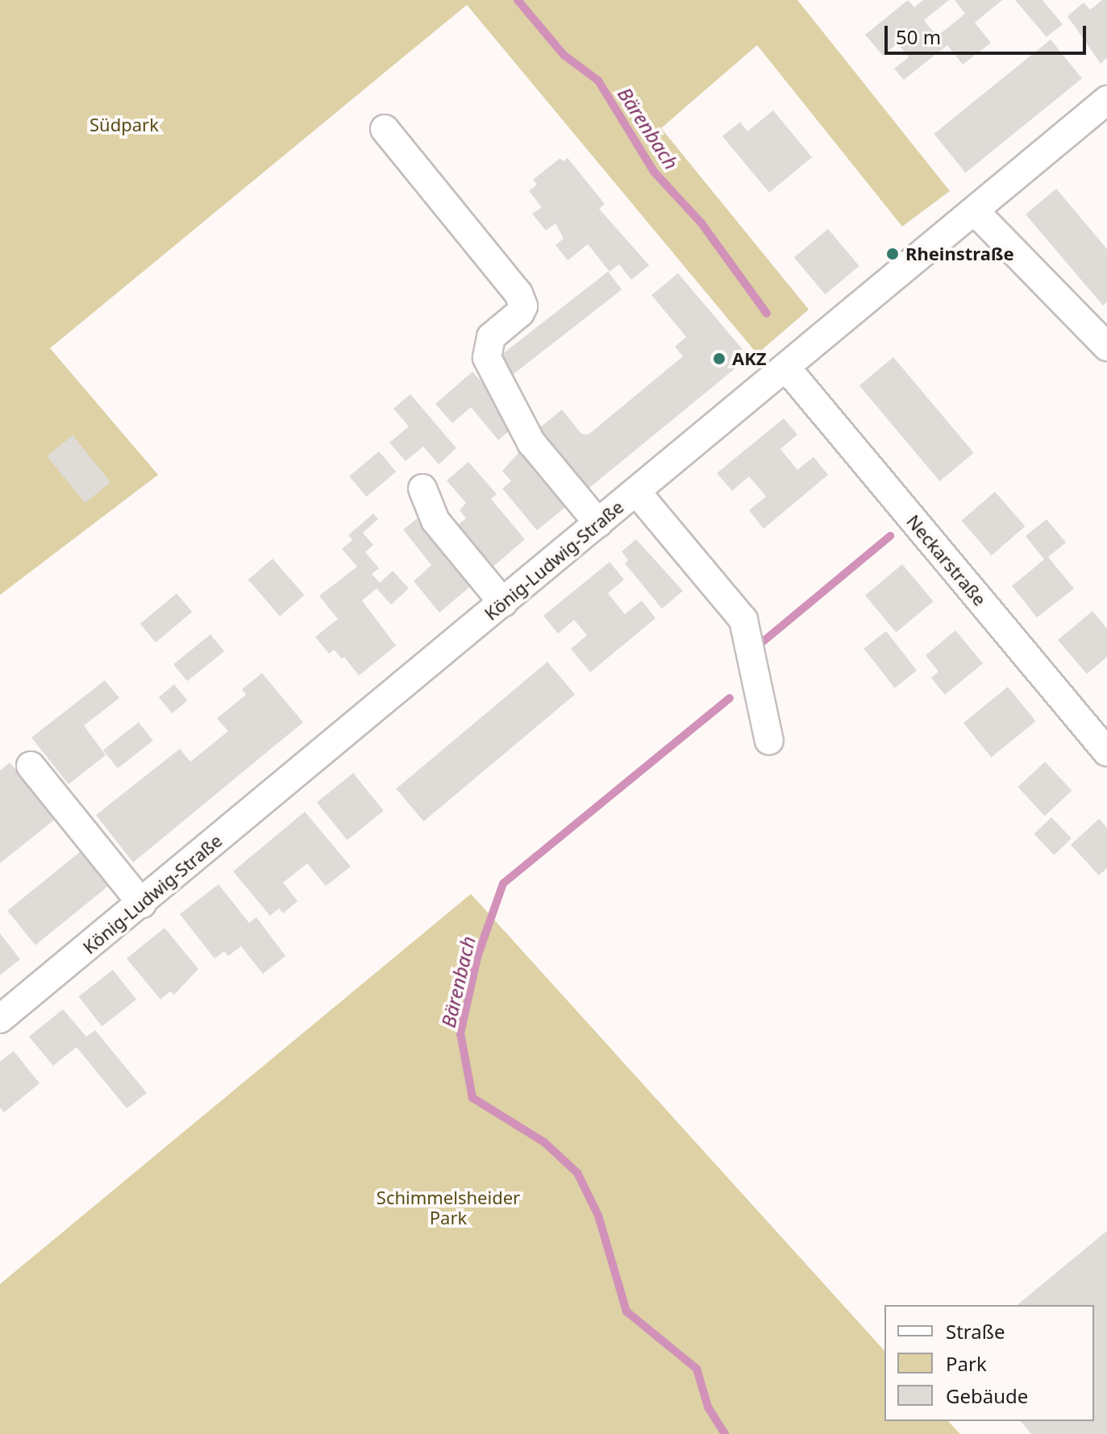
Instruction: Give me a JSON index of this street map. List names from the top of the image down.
{
  "streets": {
    "street": ["König-Ludwig-Straße", "Neckarstraße"]
  },
  "crossings": [
    ["König-Ludwig-Straße", "Neckarstraße"]
  ],
  "water": ["Bärenbach"],
  "parks": ["Südpark", "Schimmelsheider Park"],
  "places": ["Rheinstraße", "AKZ"],
  "legend": ["Straße", "Park", "Gebäude"],
  "scale_bar": "50 m"
}
